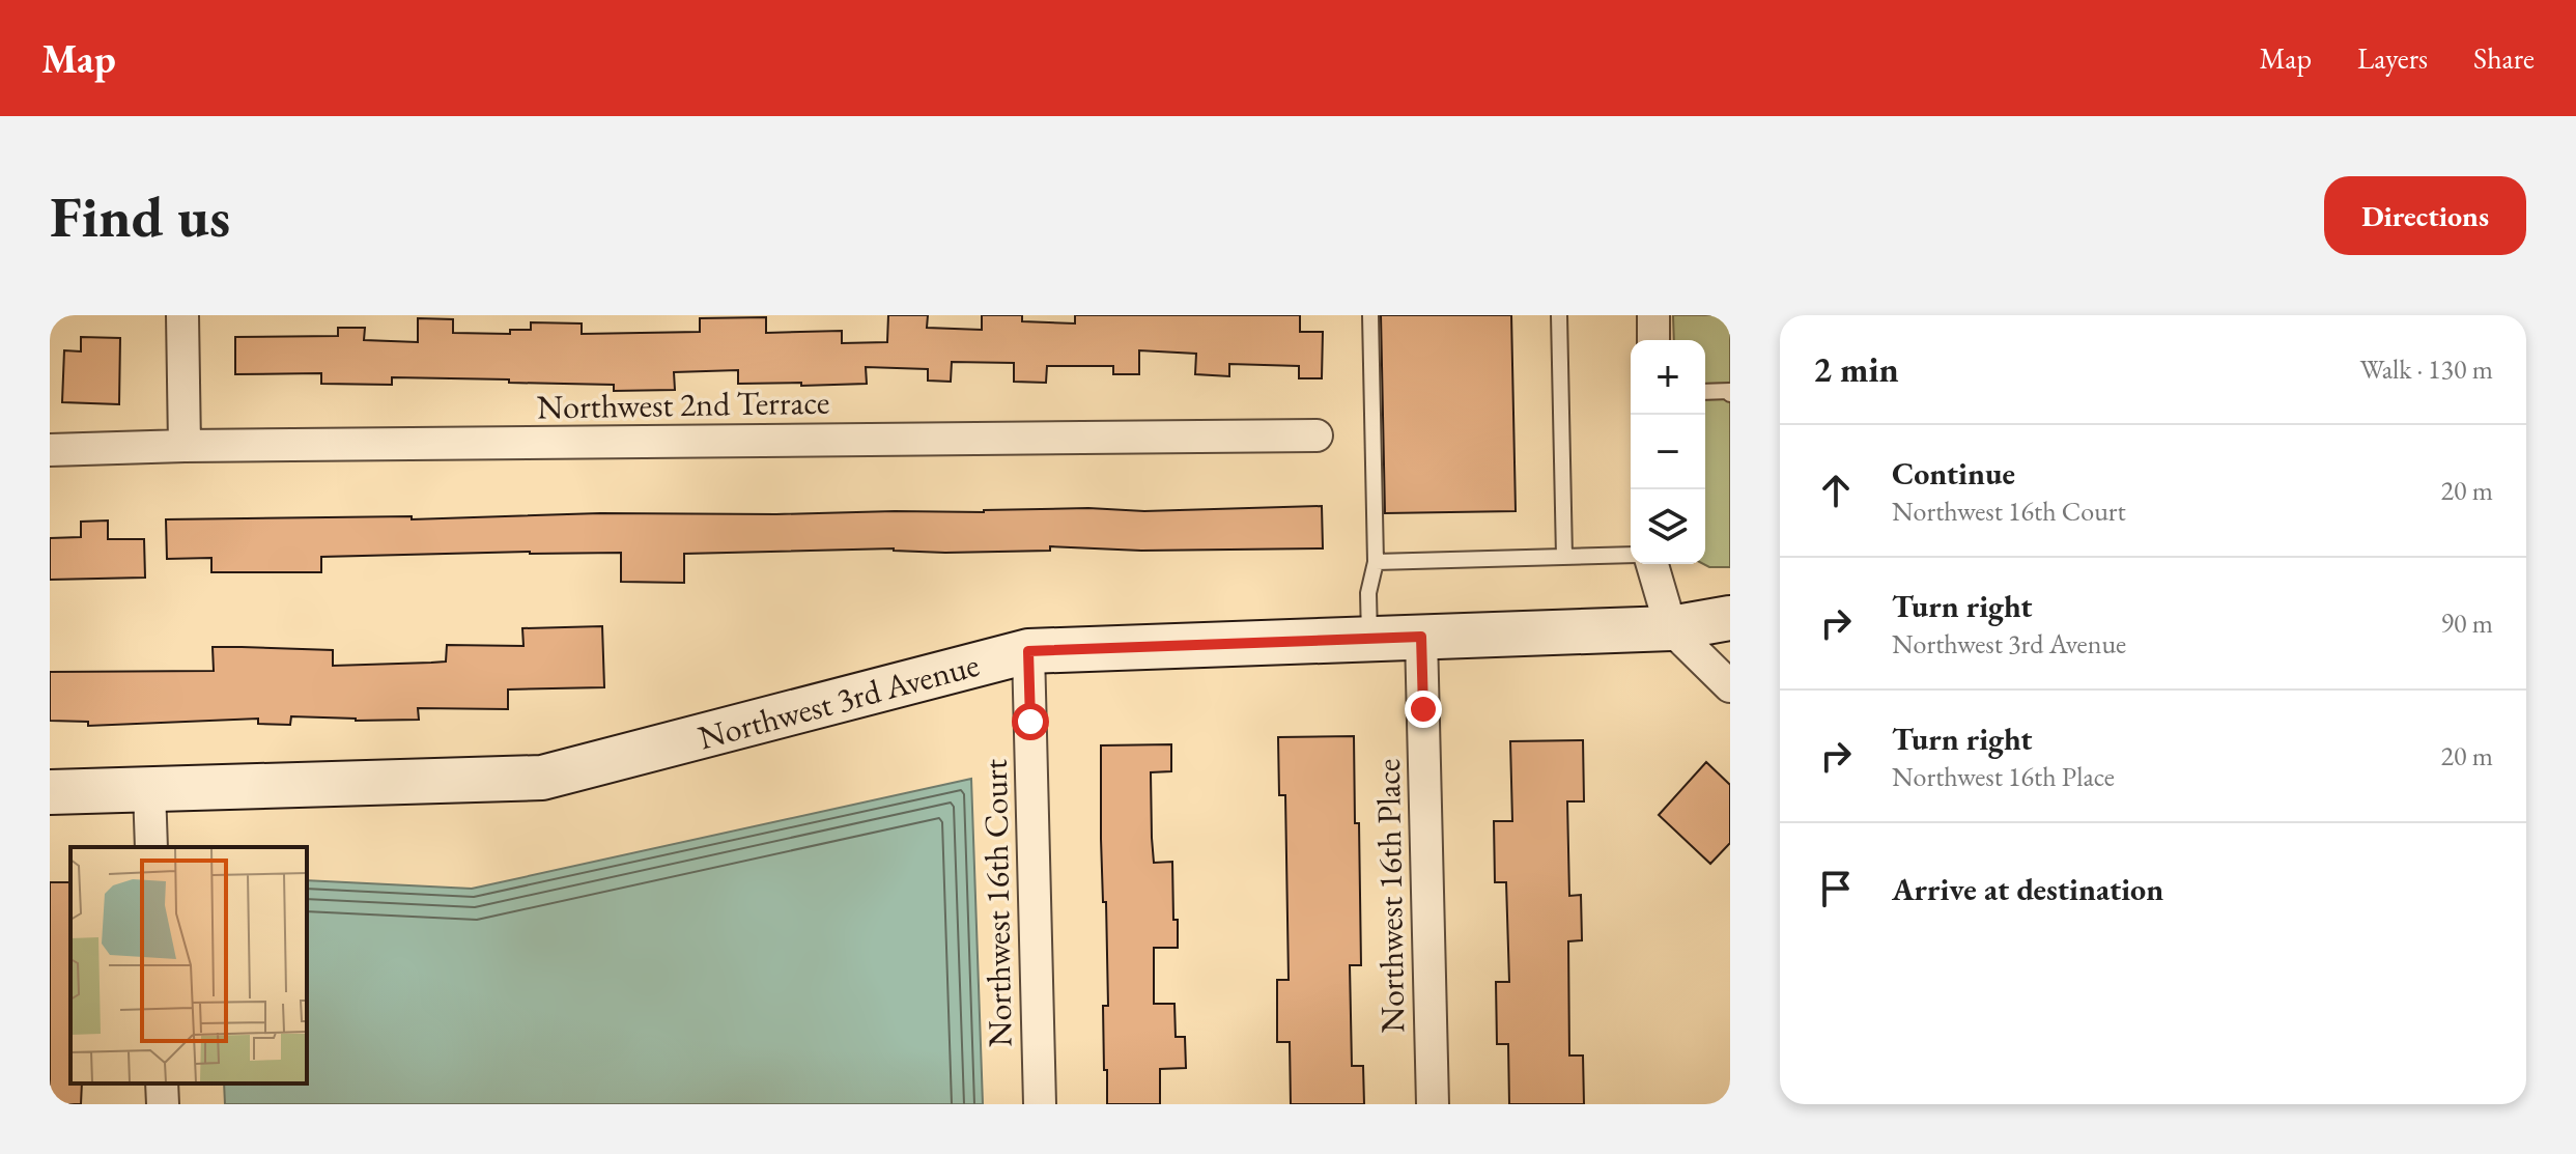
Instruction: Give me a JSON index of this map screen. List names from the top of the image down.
{
  "streets": {
    "street": [
      "Northwest 2nd Terrace",
      "Northwest 3rd Avenue",
      "Northwest 16th Place",
      "Northwest 16th Court"
    ]
  },
  "crossings": [
    ["Northwest 3rd Avenue", "Northwest 16th Place"],
    ["Northwest 3rd Avenue", "Northwest 16th Court"]
  ],
  "page": {
    "header": "Map",
    "nav": ["Map", "Layers", "Share"],
    "buttons": "Directions",
    "title": "Find us",
    "heading": ["2 min", "Walk · 130 m"],
    "map_buttons": ["+", "−"],
    "list": [
      ["Continue", "Northwest 16th Court", "20 m"],
      ["Turn right", "Northwest 3rd Avenue", "90 m"],
      ["Turn right", "Northwest 16th Place", "20 m"],
      "Arrive at destination"
    ]
  }
}
